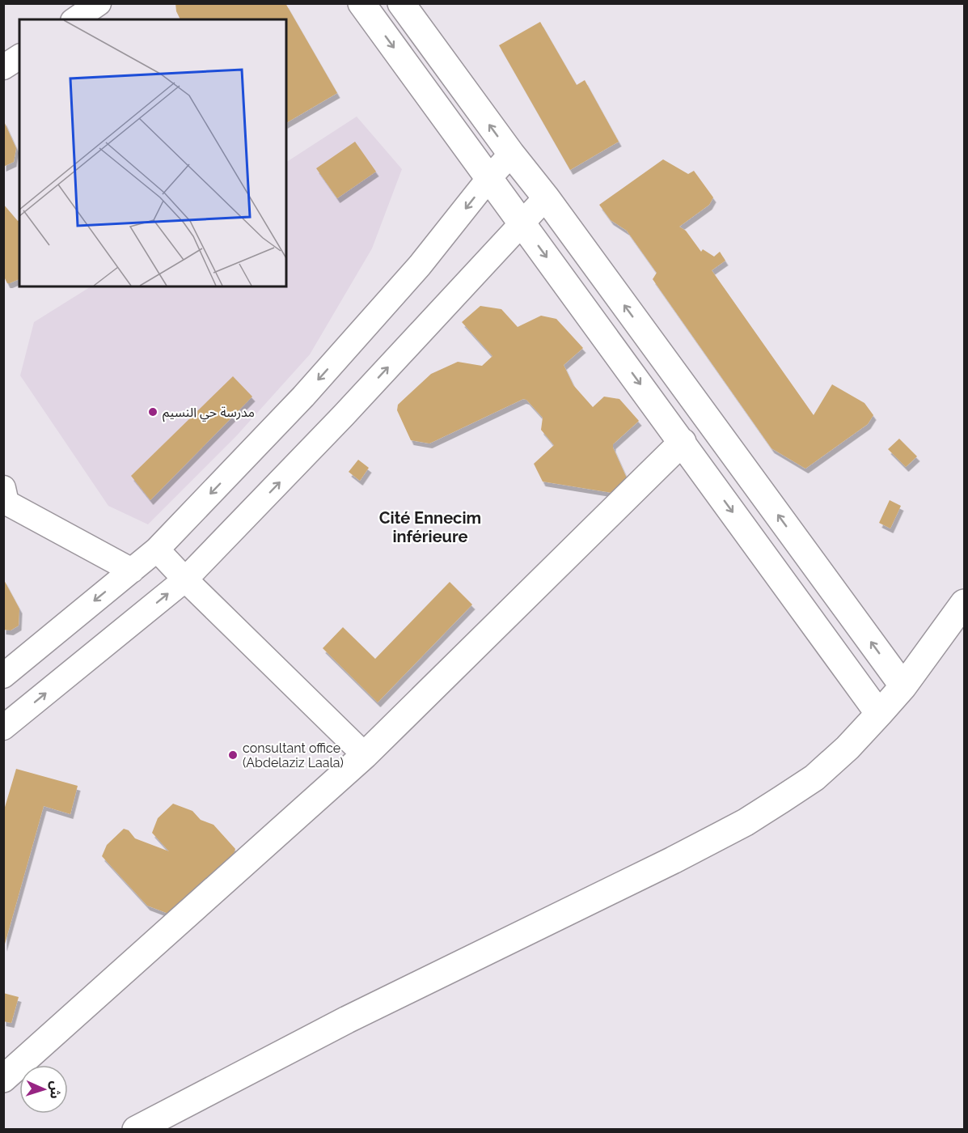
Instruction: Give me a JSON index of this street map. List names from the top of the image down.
{
  "districts": ["Cité Ennecim inférieure"],
  "places": ["مدرسة حي النسيم", "consultant office (Abdelaziz Laala)"],
  "north": "right"
}
